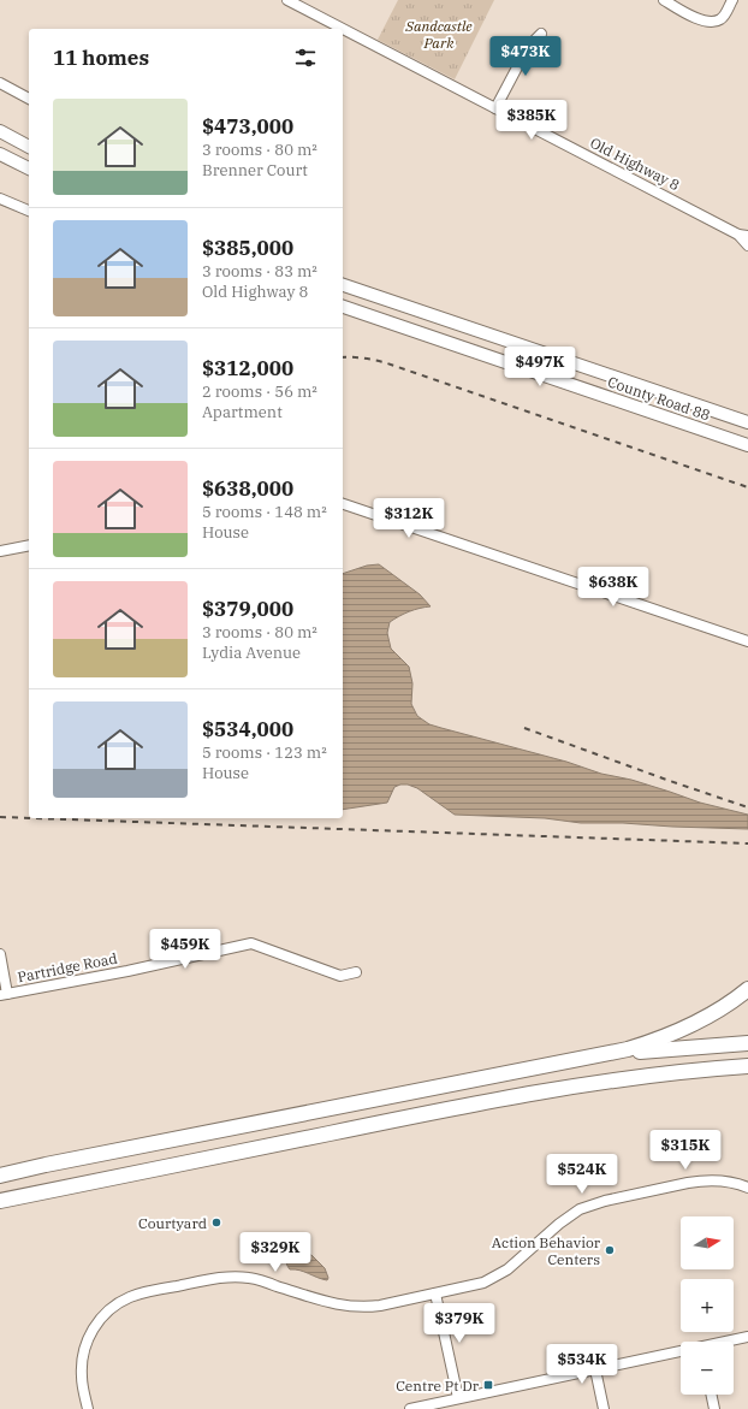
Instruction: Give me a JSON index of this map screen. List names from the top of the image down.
{
  "streets": {
    "main road": ["County Road 88"],
    "street": ["Old Highway 8", "Partridge Road"]
  },
  "parks": ["Sandcastle Park"],
  "places": {
    "other": ["Courtyard", "Action Behavior Centers"],
    "transit": ["Centre Pt Dr"]
  },
  "north": "right",
  "page": {
    "heading": "11 homes",
    "price": [
      "$473K",
      "$385K",
      "$497K",
      "$312K",
      "$638K",
      "$459K",
      "$315K",
      "$524K",
      "$329K",
      "$379K",
      "$534K"
    ],
    "list": [
      {
        "name": "$473,000",
        "note": "3 rooms · 80 m² · Brenner Court"
      },
      {
        "name": "$385,000",
        "note": "3 rooms · 83 m² · Old Highway 8"
      },
      {
        "name": "$312,000",
        "note": "2 rooms · 56 m² · Apartment"
      },
      {
        "name": "$638,000",
        "note": "5 rooms · 148 m² · House"
      },
      {
        "name": "$379,000",
        "note": "3 rooms · 80 m² · Lydia Avenue"
      },
      {
        "name": "$534,000",
        "note": "5 rooms · 123 m² · House"
      }
    ],
    "map_buttons": ["+", "−"]
  }
}
